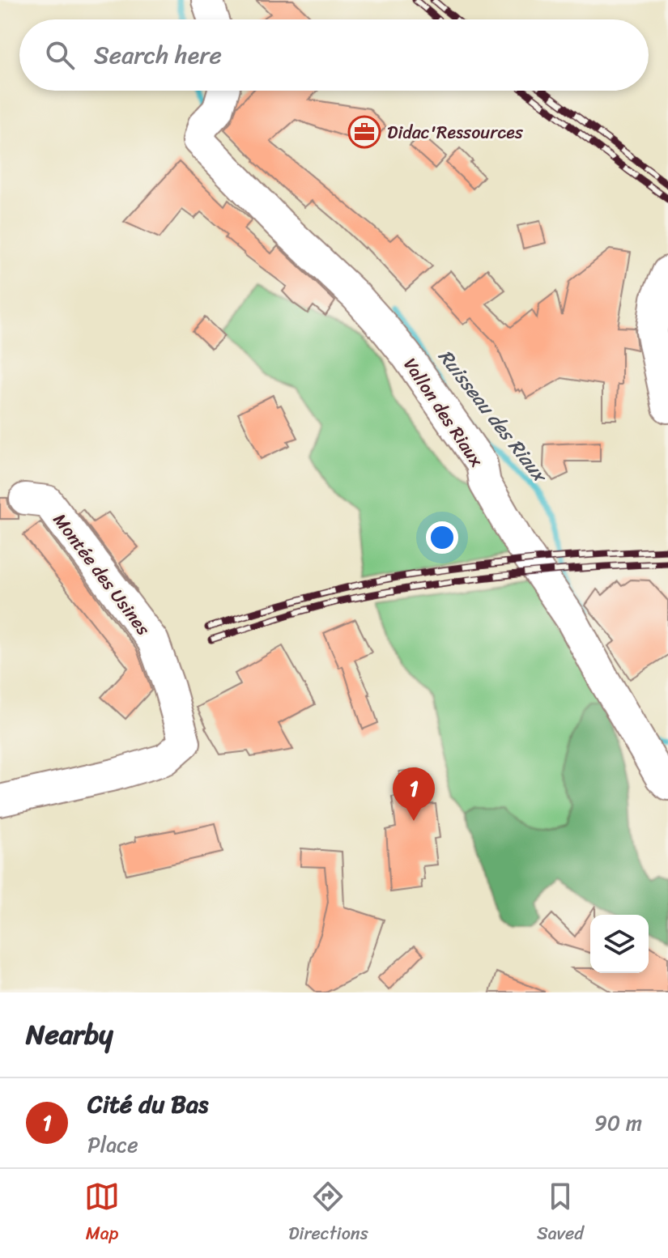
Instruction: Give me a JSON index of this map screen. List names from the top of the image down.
{
  "streets": {
    "street": ["Vallon des Riaux", "Montée des Usines"]
  },
  "water": ["Ruisseau des Riaux"],
  "places": {
    "office": ["Didac'Ressources"]
  },
  "page": {
    "search": "Search here",
    "pins": "1",
    "heading": "Nearby",
    "list": [
      {
        "mark": "1",
        "name": "Cité du Bas",
        "note": "Place",
        "value": "90 m"
      }
    ],
    "nav": ["Map", "Directions", "Saved"]
  }
}
